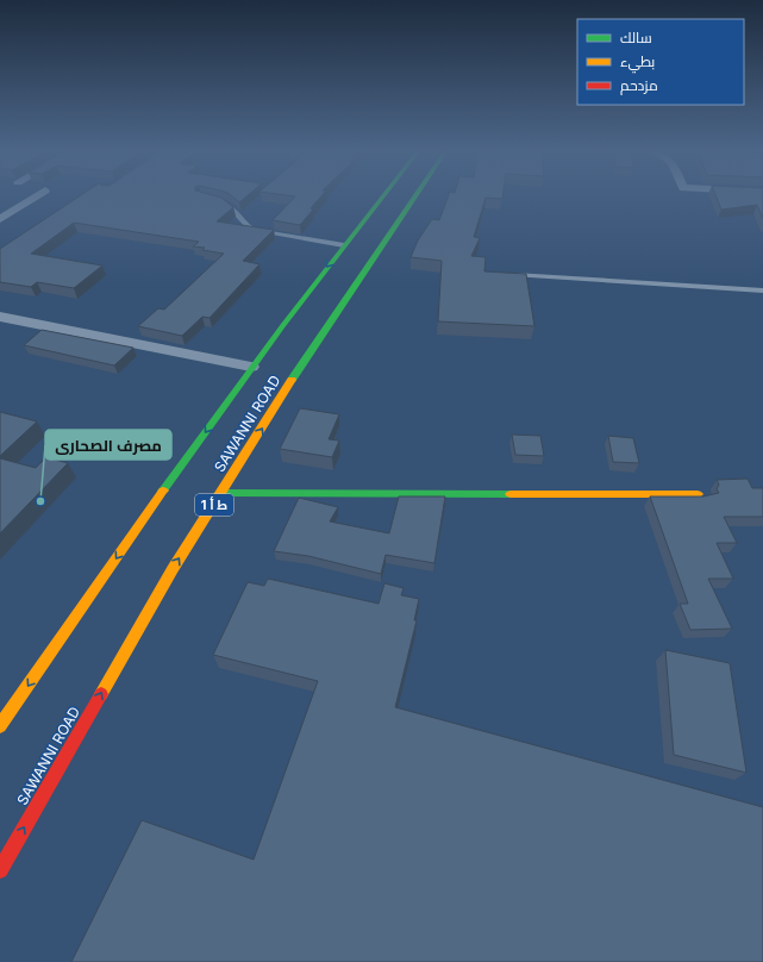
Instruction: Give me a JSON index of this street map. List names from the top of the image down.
{
  "streets": {
    "main road": ["SAWANNI ROAD", "ط أ 1"]
  },
  "places": ["مصرف الصحارى"],
  "legend": ["سالك", "بطيء", "مزدحم"]
}
